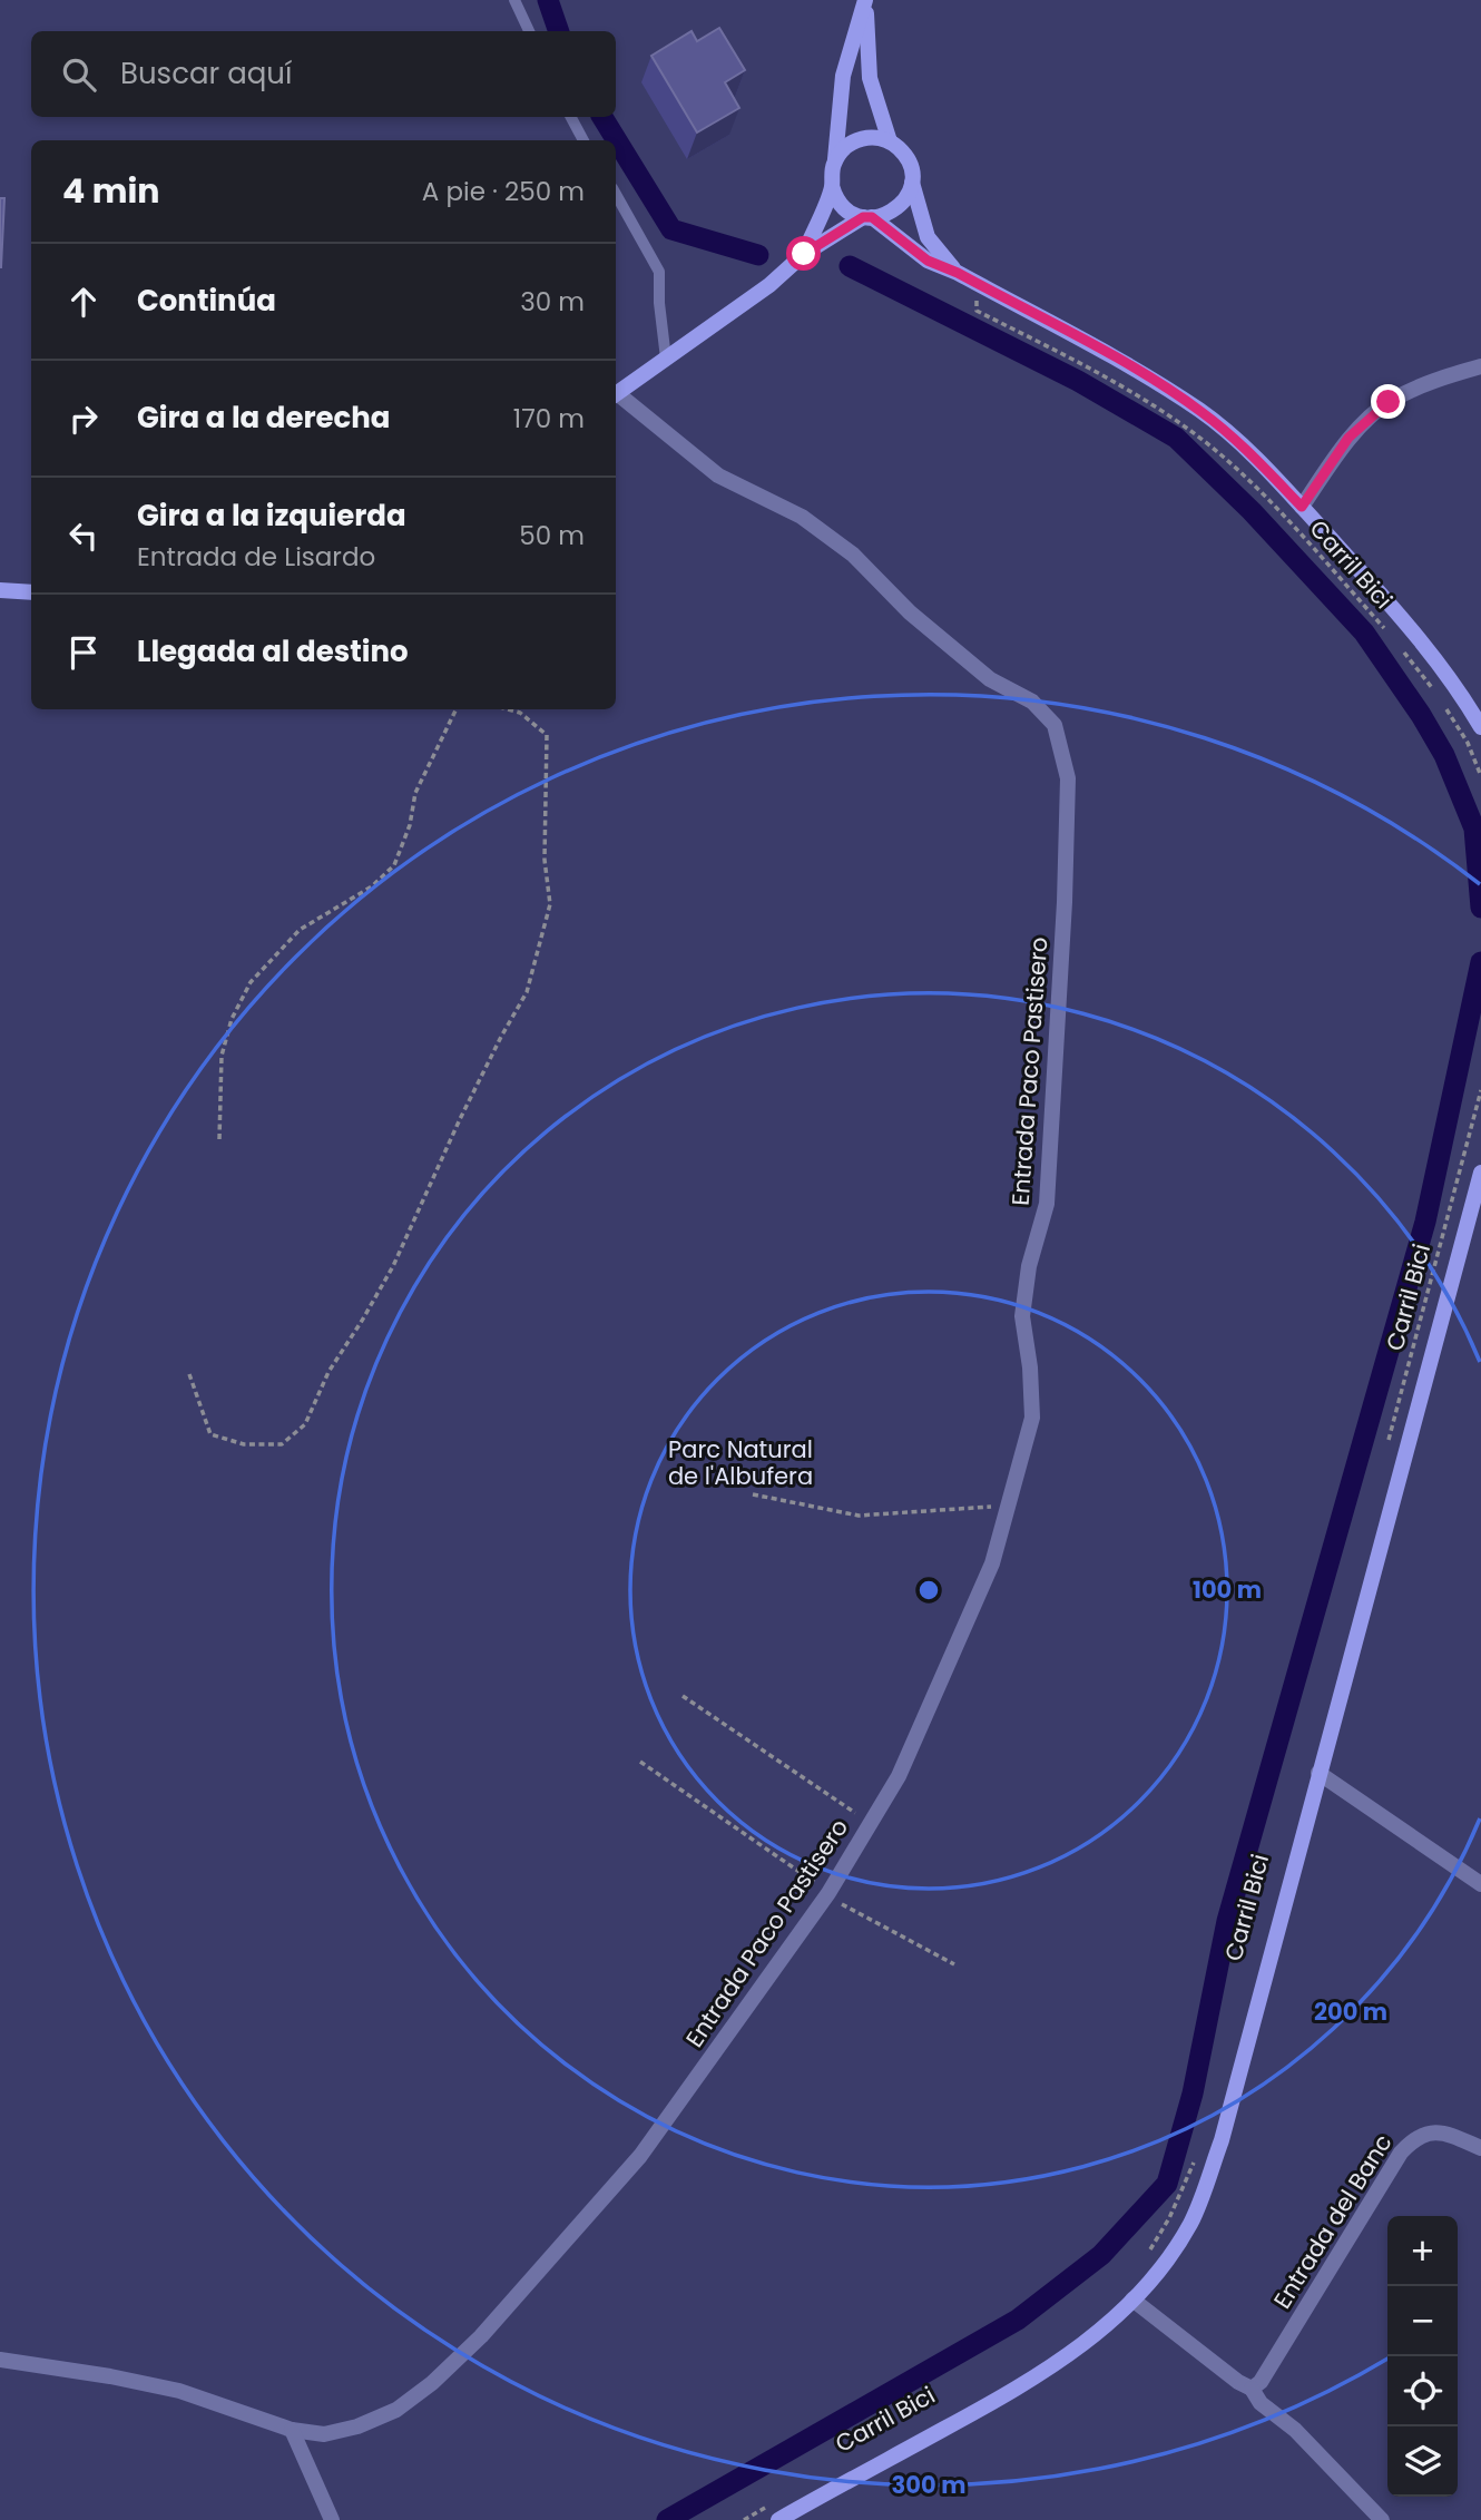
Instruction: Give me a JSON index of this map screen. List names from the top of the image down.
{
  "streets": {
    "street": ["Entrada Paco Pastisero", "Entrada del Banc"],
    "path": ["Carril Bici"]
  },
  "parks": ["Parc Natural de l'Albufera"],
  "page": {
    "search": "Buscar aquí",
    "heading": ["4 min", "A pie · 250 m"],
    "list": [
      ["Continúa", "30 m"],
      ["Gira a la derecha", "170 m"],
      ["Gira a la izquierda", "Entrada de Lisardo", "50 m"],
      "Llegada al destino"
    ],
    "map_buttons": ["+", "−"]
  },
  "rings": ["100 m", "200 m", "300 m"]
}
